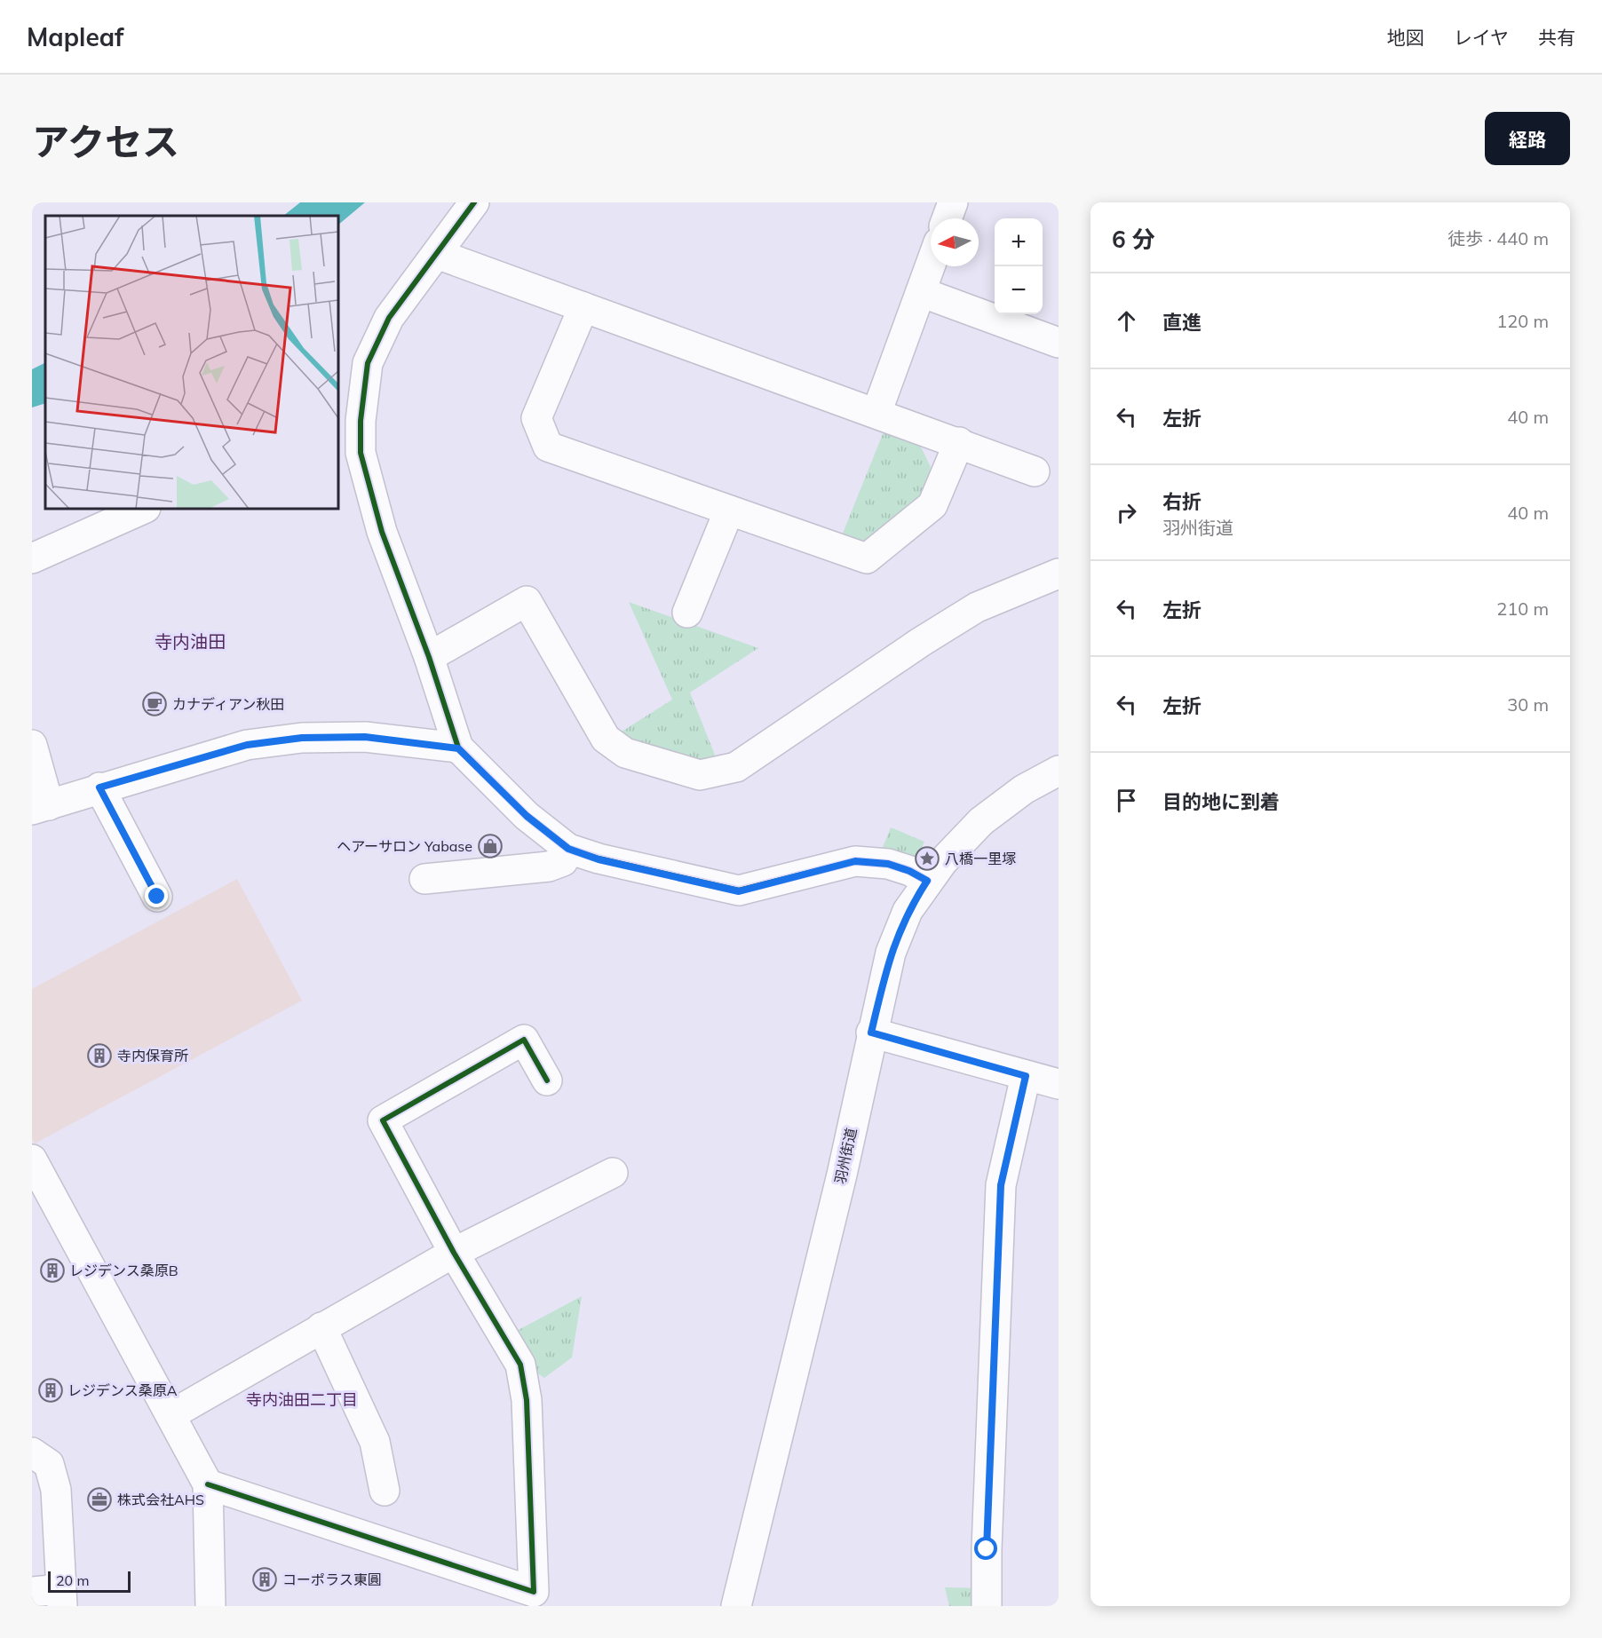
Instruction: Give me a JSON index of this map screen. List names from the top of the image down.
{
  "streets": {
    "street": ["羽州街道"]
  },
  "districts": ["寺内油田", "寺内油田二丁目"],
  "places": {
    "cafe": ["カナディアン秋田"],
    "shop": ["ヘアーサロン Yabase"],
    "place": ["八橋一里塚"],
    "building": [
      "寺内保育所",
      "レジデンス桑原B",
      "レジデンス桑原A",
      "コーポラス東圓"
    ],
    "office": ["株式会社AHS"]
  },
  "scale_bar": "20 m",
  "north": "left",
  "page": {
    "header": "Mapleaf",
    "nav": ["地図", "レイヤ", "共有"],
    "title": "アクセス",
    "buttons": "経路",
    "heading": ["6 分", "徒歩 · 440 m"],
    "map_buttons": ["+", "−"],
    "list": [
      ["直進", "120 m"],
      ["左折", "40 m"],
      ["右折", "羽州街道", "40 m"],
      ["左折", "210 m"],
      ["左折", "30 m"],
      "目的地に到着"
    ],
    "scale": "20 m"
  }
}
